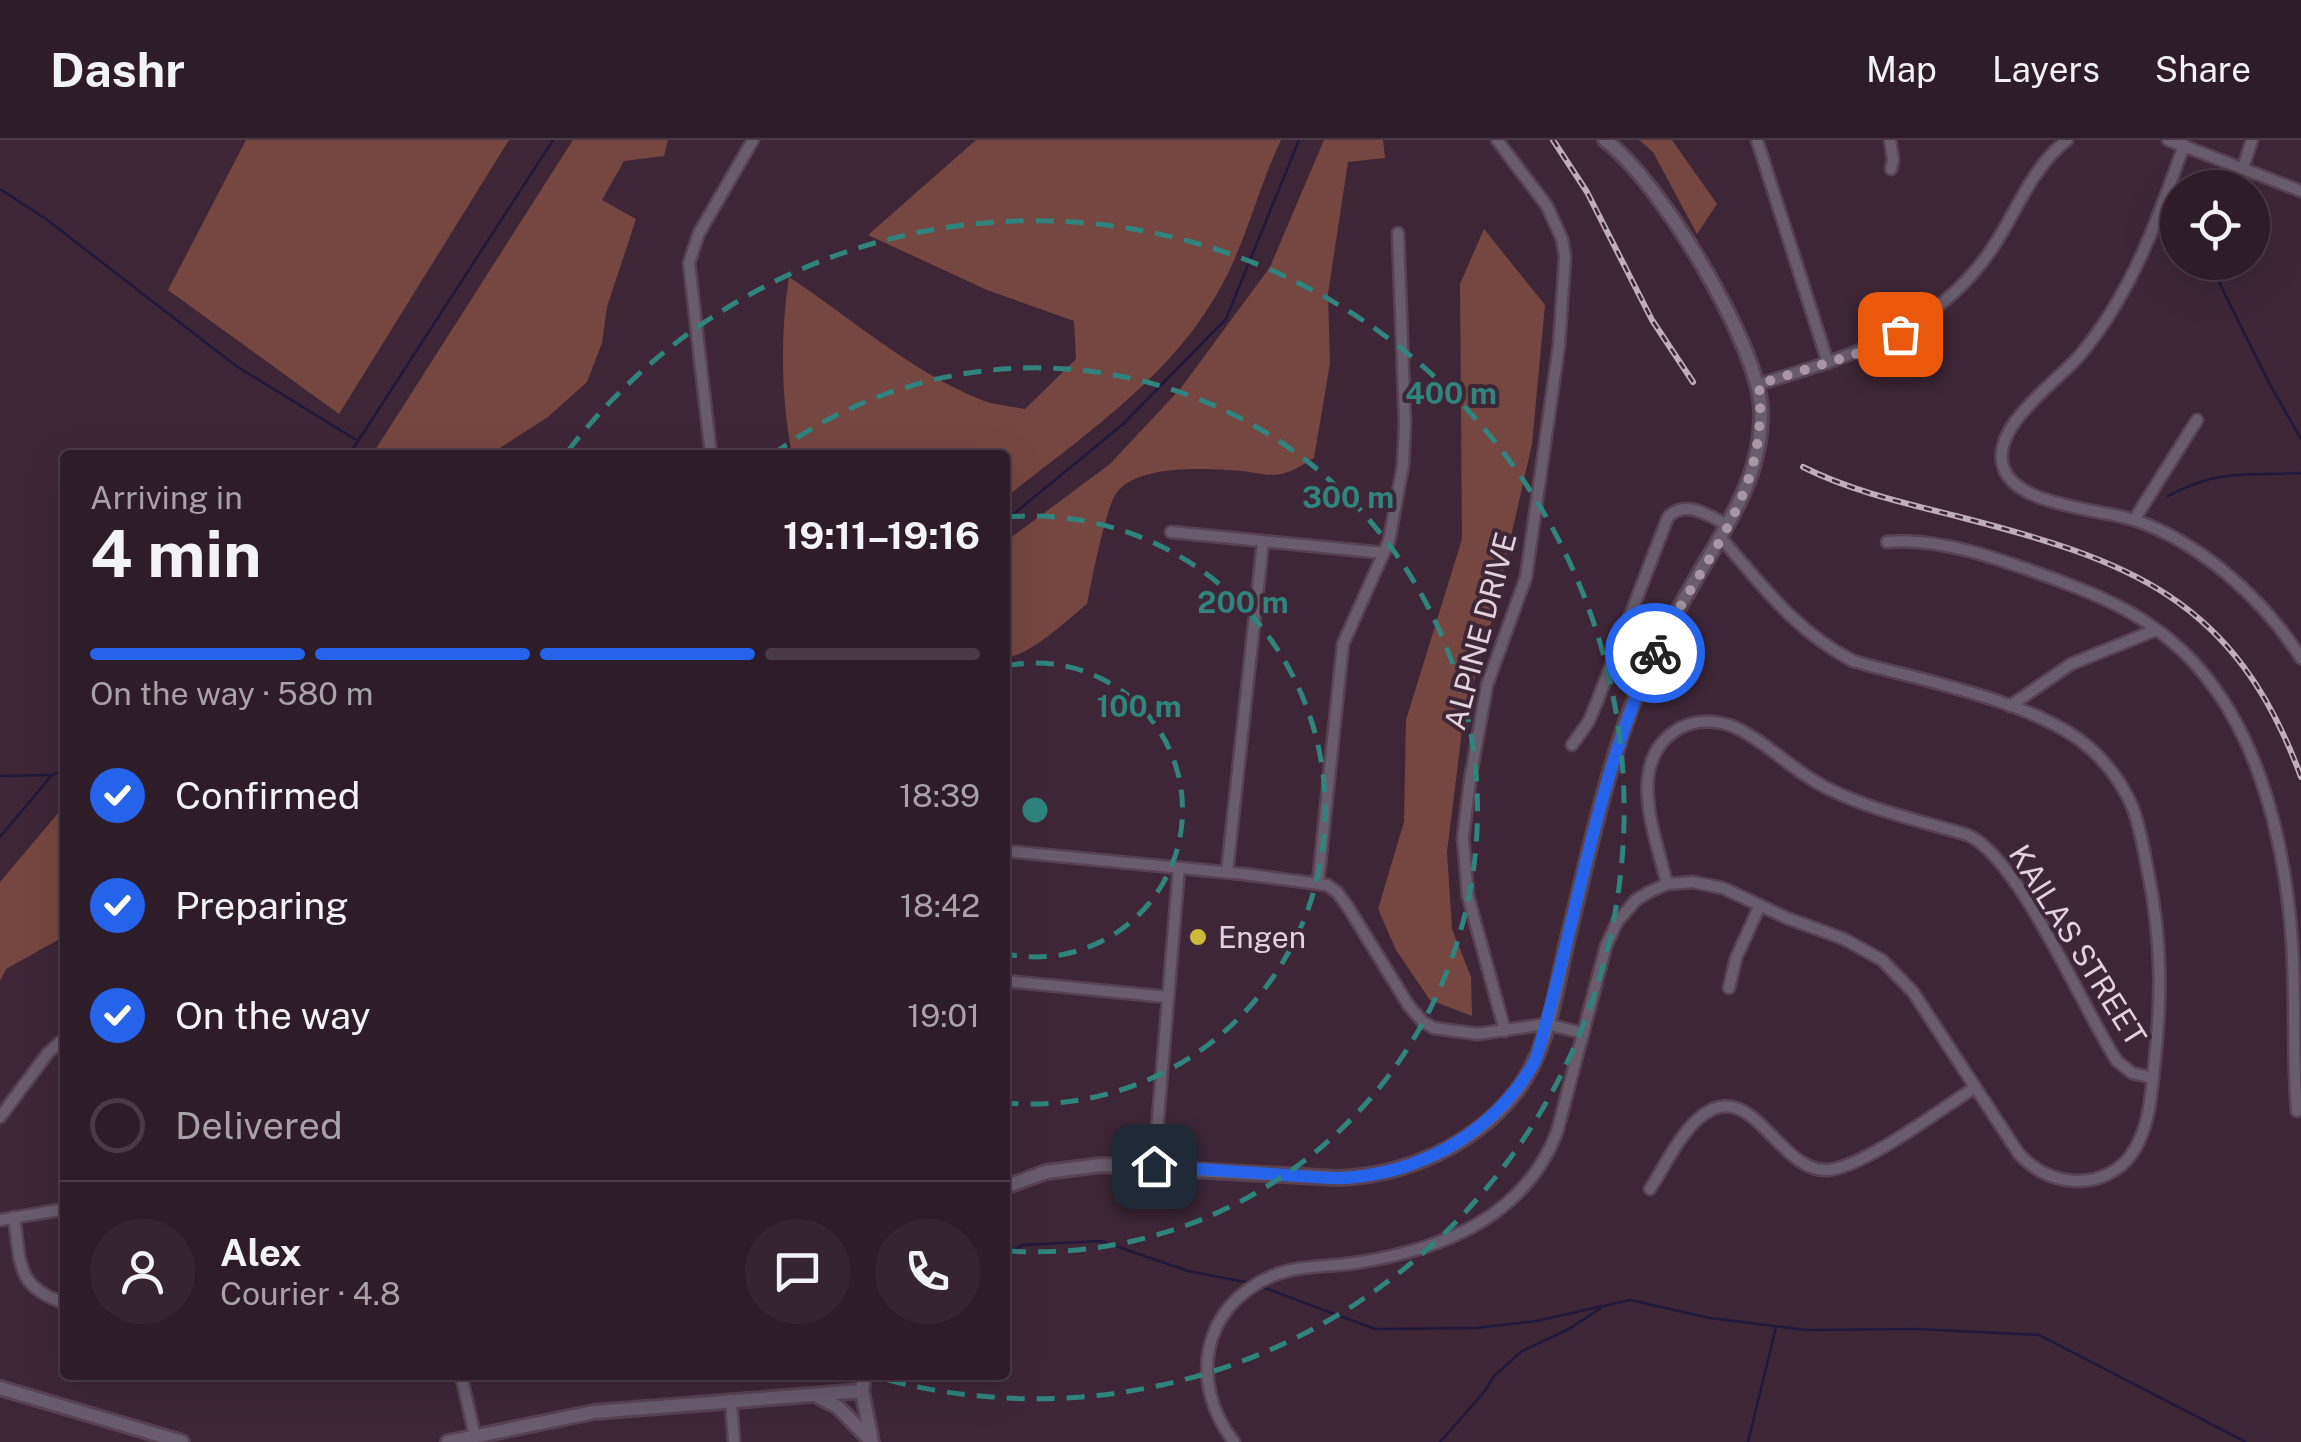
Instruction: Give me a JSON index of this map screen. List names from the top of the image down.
{
  "streets": {
    "street": ["ALPINE DRIVE", "KAILAS STREET"]
  },
  "places": ["Engen"],
  "page": {
    "header": "Dashr",
    "nav": ["Map", "Layers", "Share"],
    "heading": ["4 min", "Arriving in", "19:11–19:16"],
    "panel": ["Alex", "Courier · 4.8"],
    "bar": "On the way · 580 m",
    "list": [
      ["Confirmed", "18:39"],
      ["Preparing", "18:42"],
      ["On the way", "19:01"],
      "Delivered"
    ]
  },
  "rings": [
    "400 m",
    "300 m",
    "200 m",
    "100 m"
  ]
}
